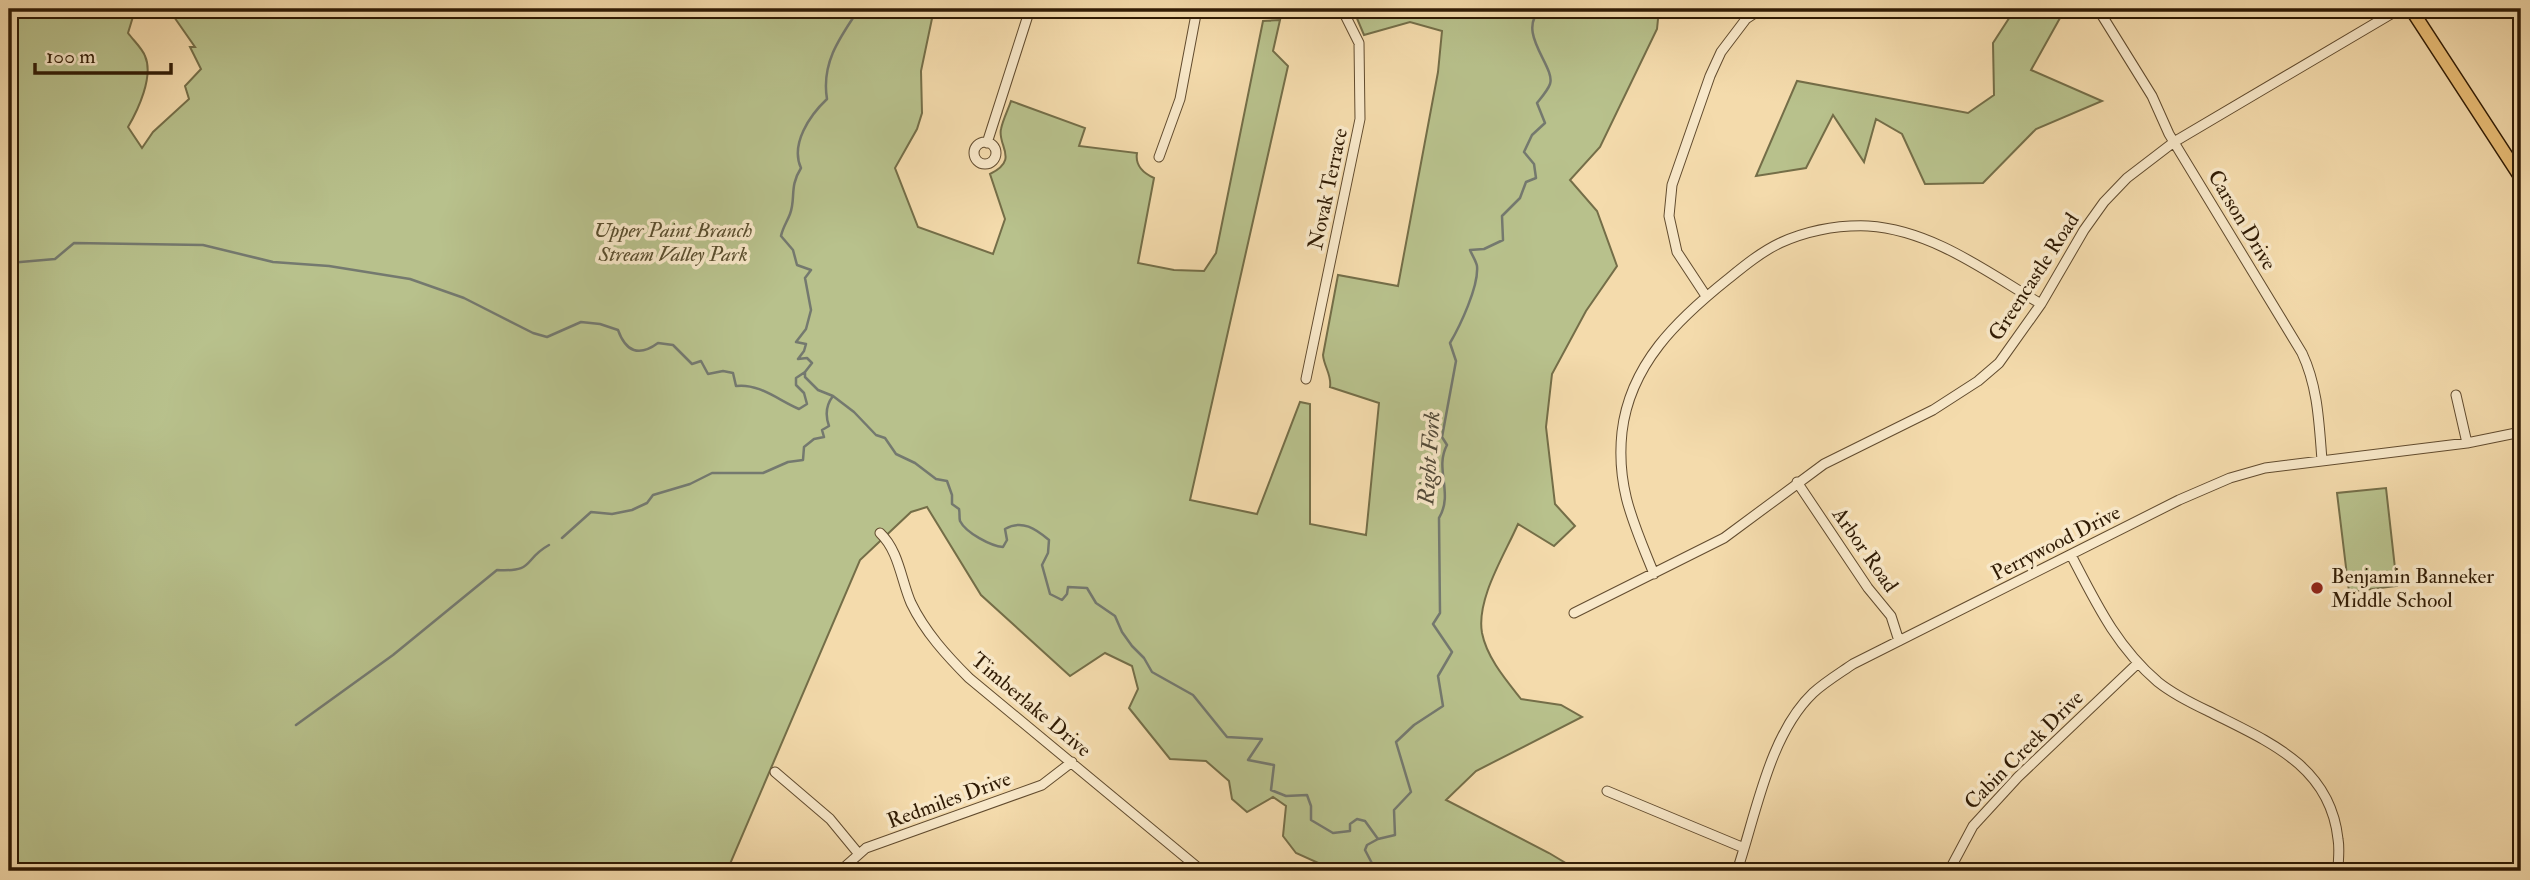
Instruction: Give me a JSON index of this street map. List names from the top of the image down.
{
  "streets": {
    "street": [
      "Novak Terrace",
      "Carson Drive",
      "Greencastle Road",
      "Perrywood Drive",
      "Arbor Road",
      "Timberlake Drive",
      "Cabin Creek Drive",
      "Redmiles Drive"
    ]
  },
  "crossings": [
    ["Carson Drive", "Greencastle Road"],
    ["Carson Drive", "Perrywood Drive"],
    ["Greencastle Road", "Arbor Road"],
    ["Perrywood Drive", "Arbor Road"],
    ["Timberlake Drive", "Redmiles Drive"]
  ],
  "water": ["Right Fork"],
  "parks": ["Upper Paint Branch Stream Valley Park"],
  "places": ["Benjamin Banneker Middle School"],
  "scale_bar": "100 m"
}
